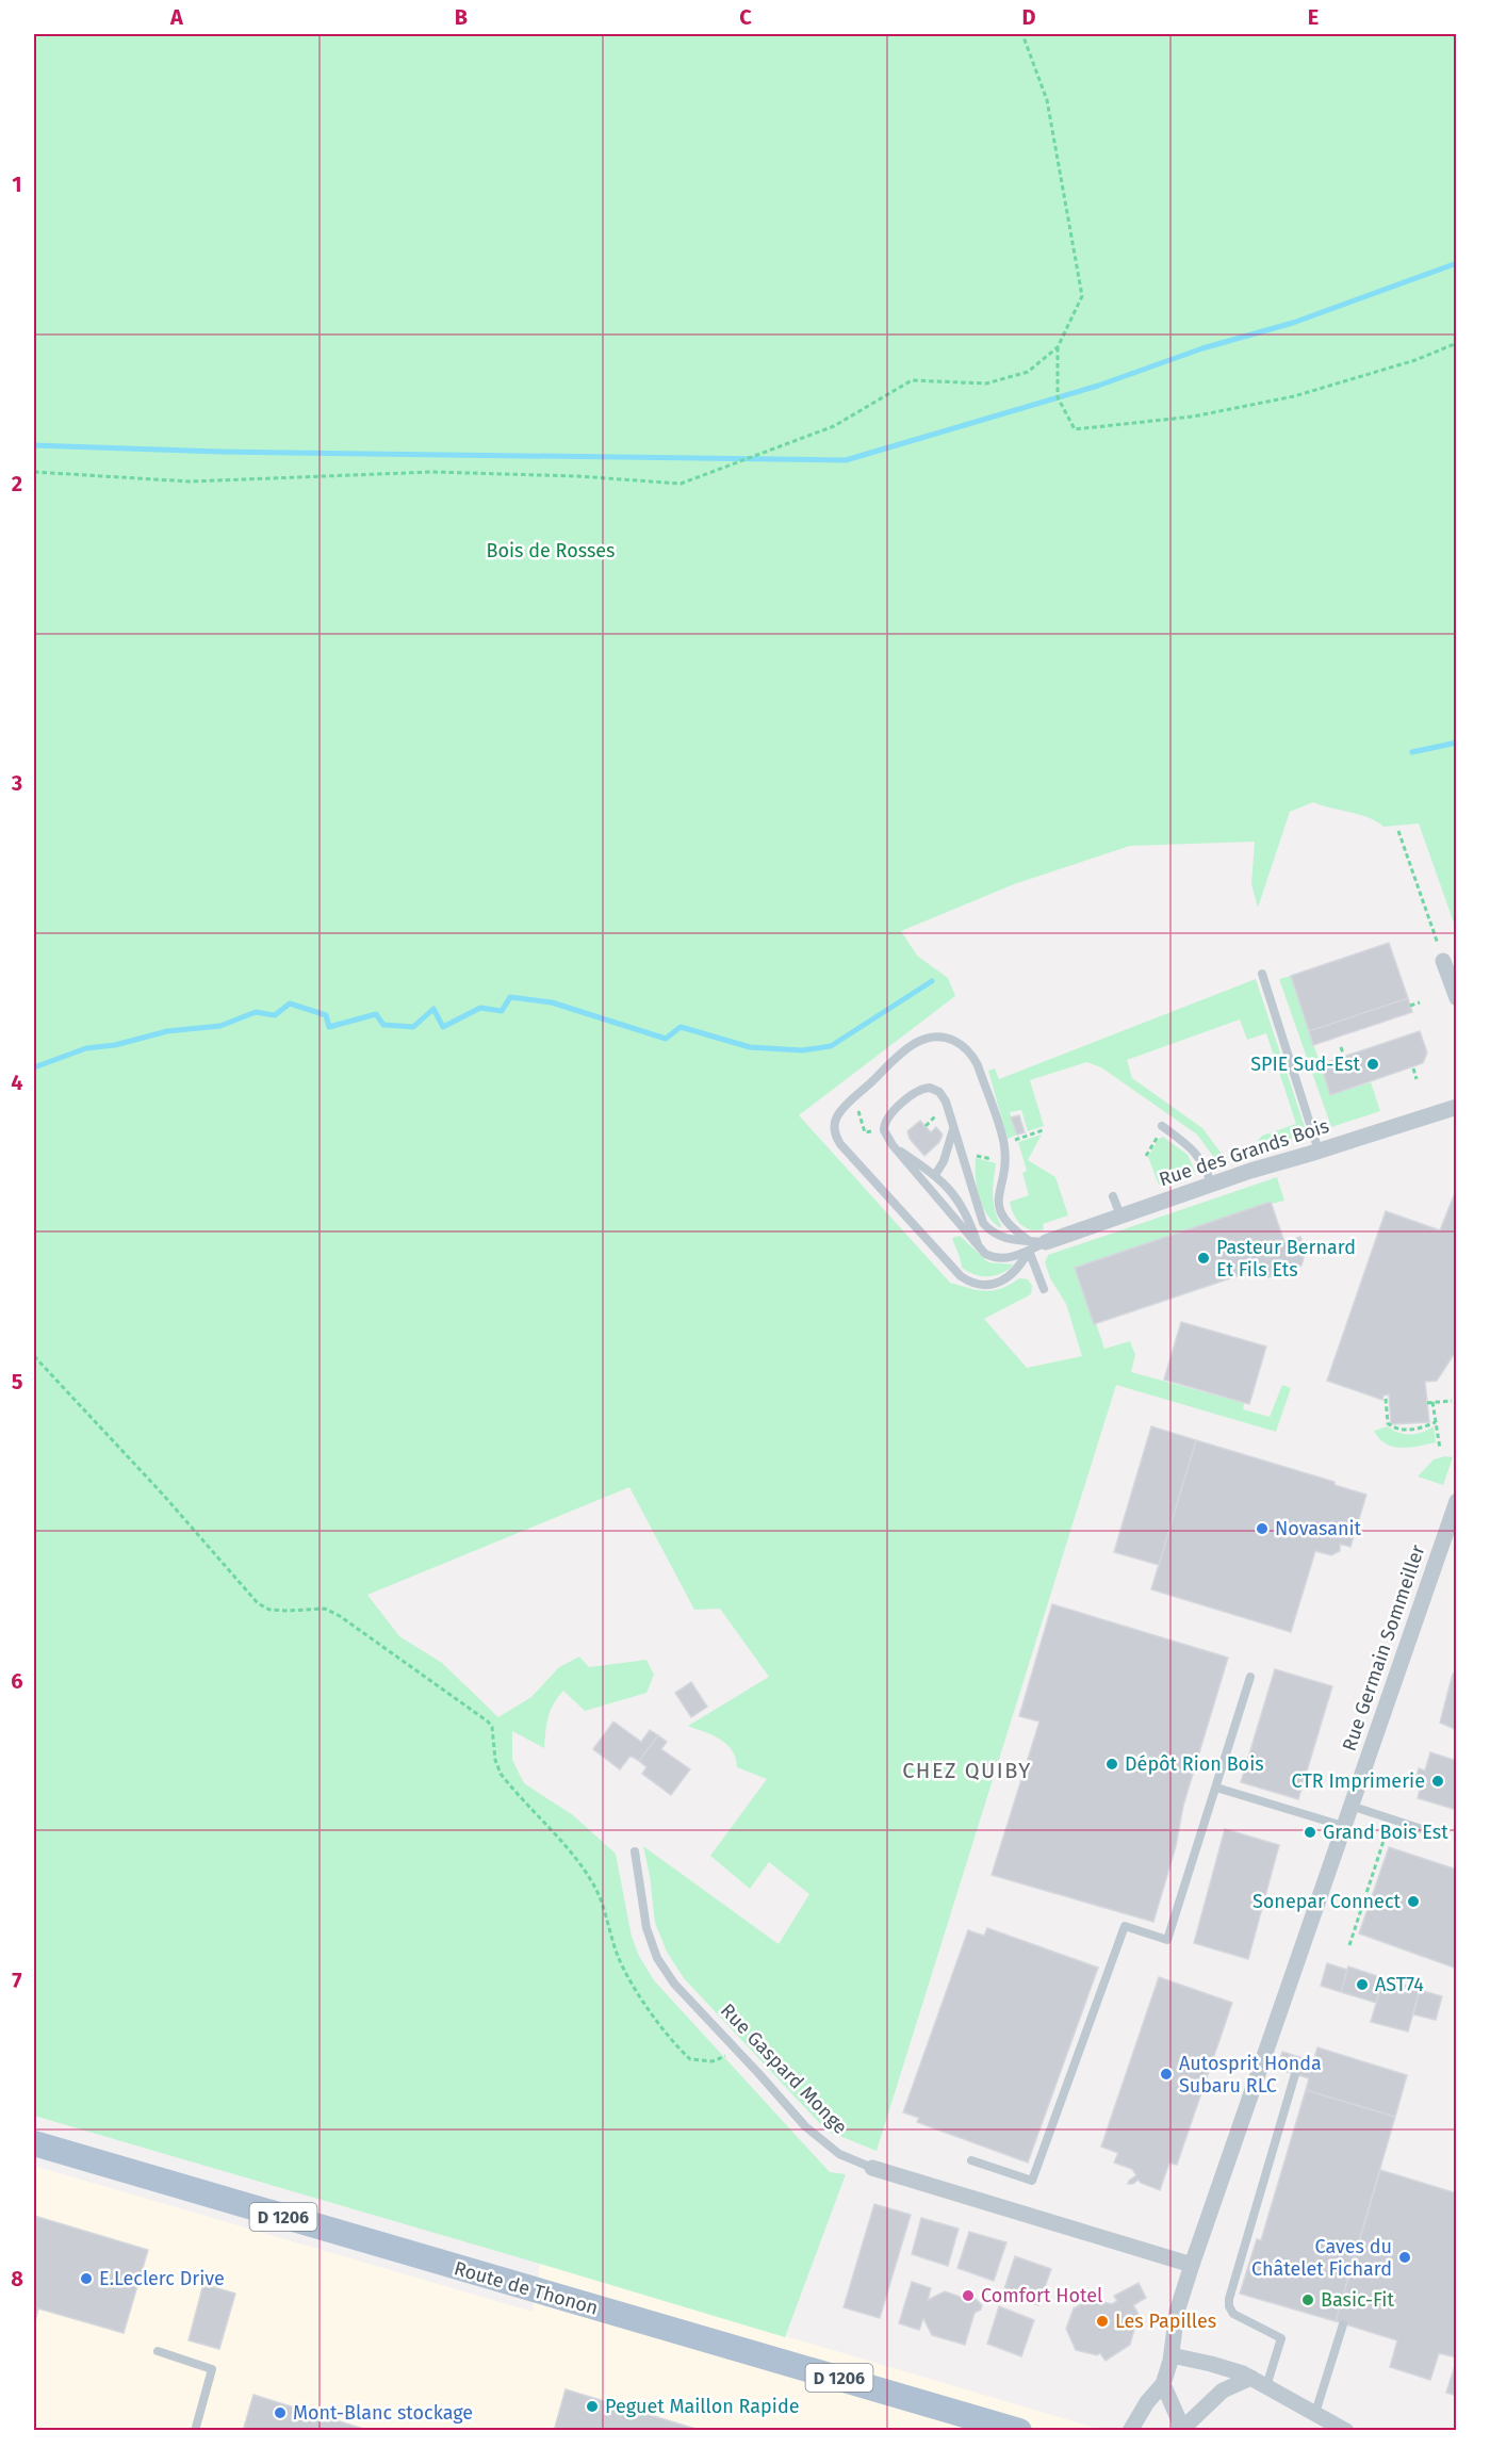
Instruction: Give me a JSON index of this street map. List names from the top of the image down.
{
  "streets": {
    "main road": ["D 1206", "Route de Thonon"],
    "street": ["Rue des Grands Bois", "Rue Germain Sommeiller", "Rue Gaspard Monge"]
  },
  "crossings": [
    ["Rue Germain Sommeiller", "Rue Gaspard Monge"]
  ],
  "districts": ["CHEZ QUIBY"],
  "parks": ["Bois de Rosses"],
  "places": [
    "SPIE Sud-Est",
    "Pasteur Bernard Et Fils Ets",
    "Novasanit",
    "Dépôt Rion Bois",
    "CTR Imprimerie",
    "Grand Bois Est",
    "Sonepar Connect",
    "AST74",
    "Autosprit Honda Subaru RLC",
    "Caves du Châtelet Fichard",
    "E.Leclerc Drive",
    "Comfort Hotel",
    "Basic-Fit",
    "Les Papilles",
    "Peguet Maillon Rapide",
    "Mont-Blanc stockage"
  ],
  "grid": {
    "columns": [
      "A",
      "B",
      "C",
      "D",
      "E"
    ],
    "rows": [
      "1",
      "2",
      "3",
      "4",
      "5",
      "6",
      "7",
      "8"
    ]
  }
}
